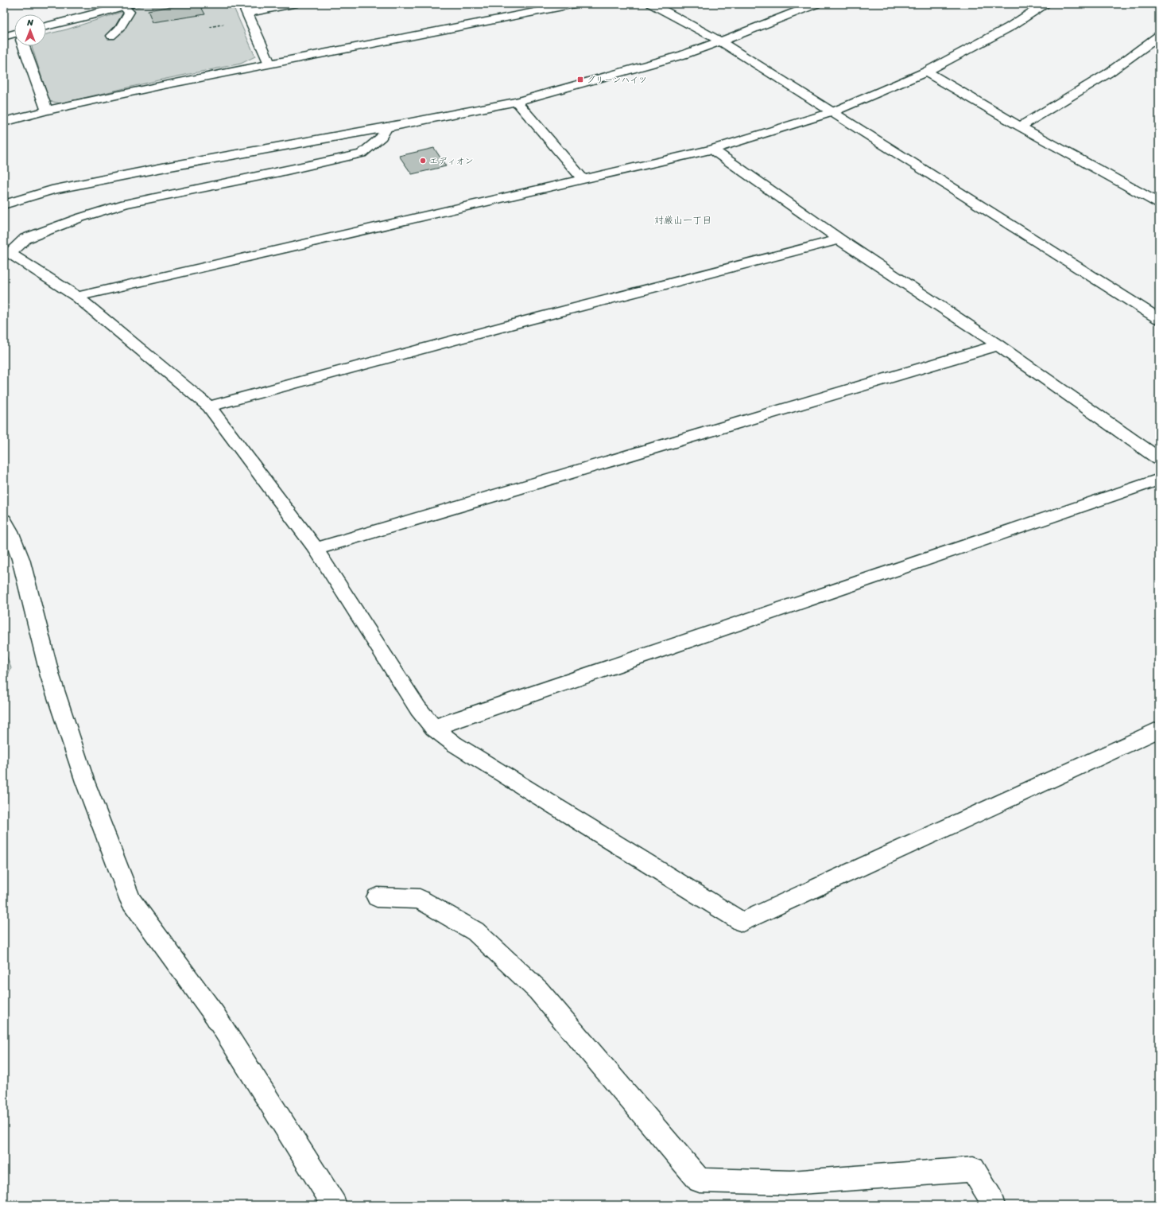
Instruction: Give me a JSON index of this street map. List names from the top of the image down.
{
  "districts": ["対厳山一丁目"],
  "places": {
    "transit": ["グリーンハイツ"],
    "other": ["エディオン"]
  },
  "north": "top"
}
